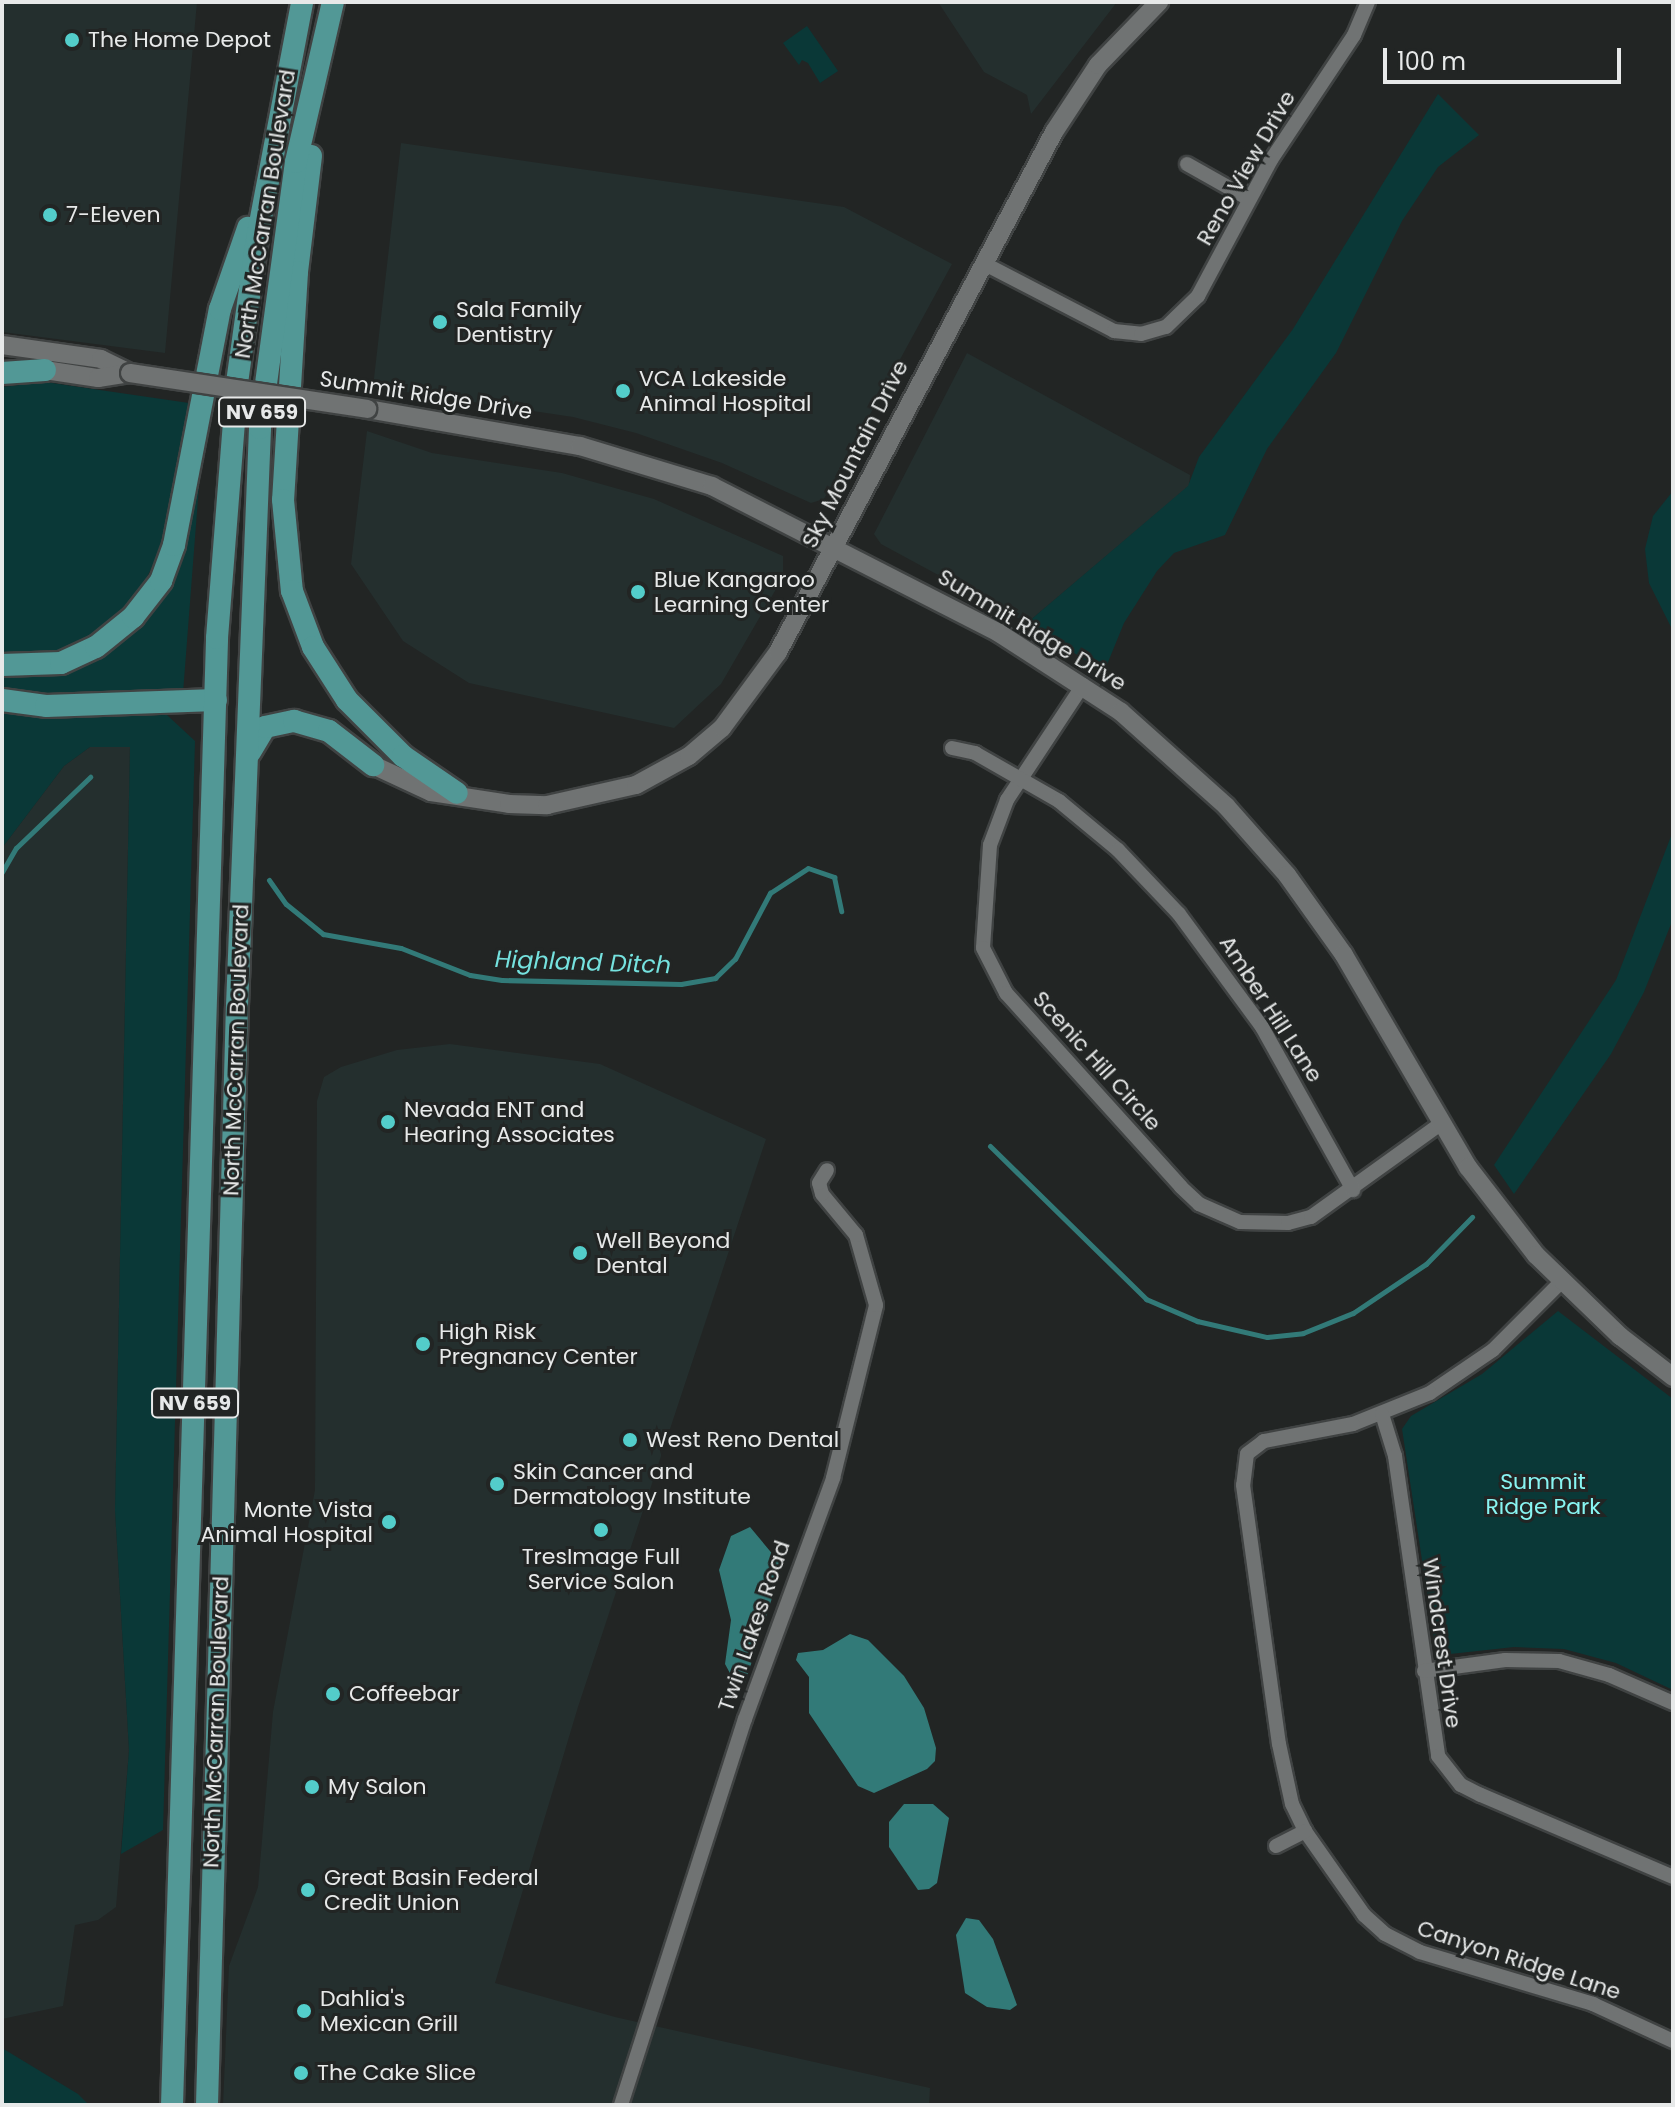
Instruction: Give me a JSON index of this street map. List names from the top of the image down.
{
  "streets": {
    "main road": ["North McCarran Boulevard", "NV 659"],
    "street": [
      "Reno View Drive",
      "Summit Ridge Drive",
      "Sky Mountain Drive",
      "Amber Hill Lane",
      "Scenic Hill Circle",
      "Twin Lakes Road",
      "Windcrest Drive",
      "Canyon Ridge Lane"
    ]
  },
  "crossings": [
    ["Reno View Drive", "Sky Mountain Drive"],
    ["Summit Ridge Drive", "Sky Mountain Drive"],
    ["Summit Ridge Drive", "Scenic Hill Circle"],
    ["Amber Hill Lane", "Scenic Hill Circle"],
    ["Windcrest Drive", "Canyon Ridge Lane"]
  ],
  "water": ["Highland Ditch"],
  "parks": ["Summit Ridge Park"],
  "places": [
    "The Home Depot",
    "7-Eleven",
    "Sala Family Dentistry",
    "VCA Lakeside Animal Hospital",
    "Blue Kangaroo Learning Center",
    "Nevada ENT and Hearing Associates",
    "Well Beyond Dental",
    "High Risk Pregnancy Center",
    "West Reno Dental",
    "Skin Cancer and Dermatology Institute",
    "Monte Vista Animal Hospital",
    "TresImage Full Service Salon",
    "Coffeebar",
    "My Salon",
    "Great Basin Federal Credit Union",
    "Dahlia's Mexican Grill",
    "The Cake Slice"
  ],
  "scale_bar": "100 m"
}
